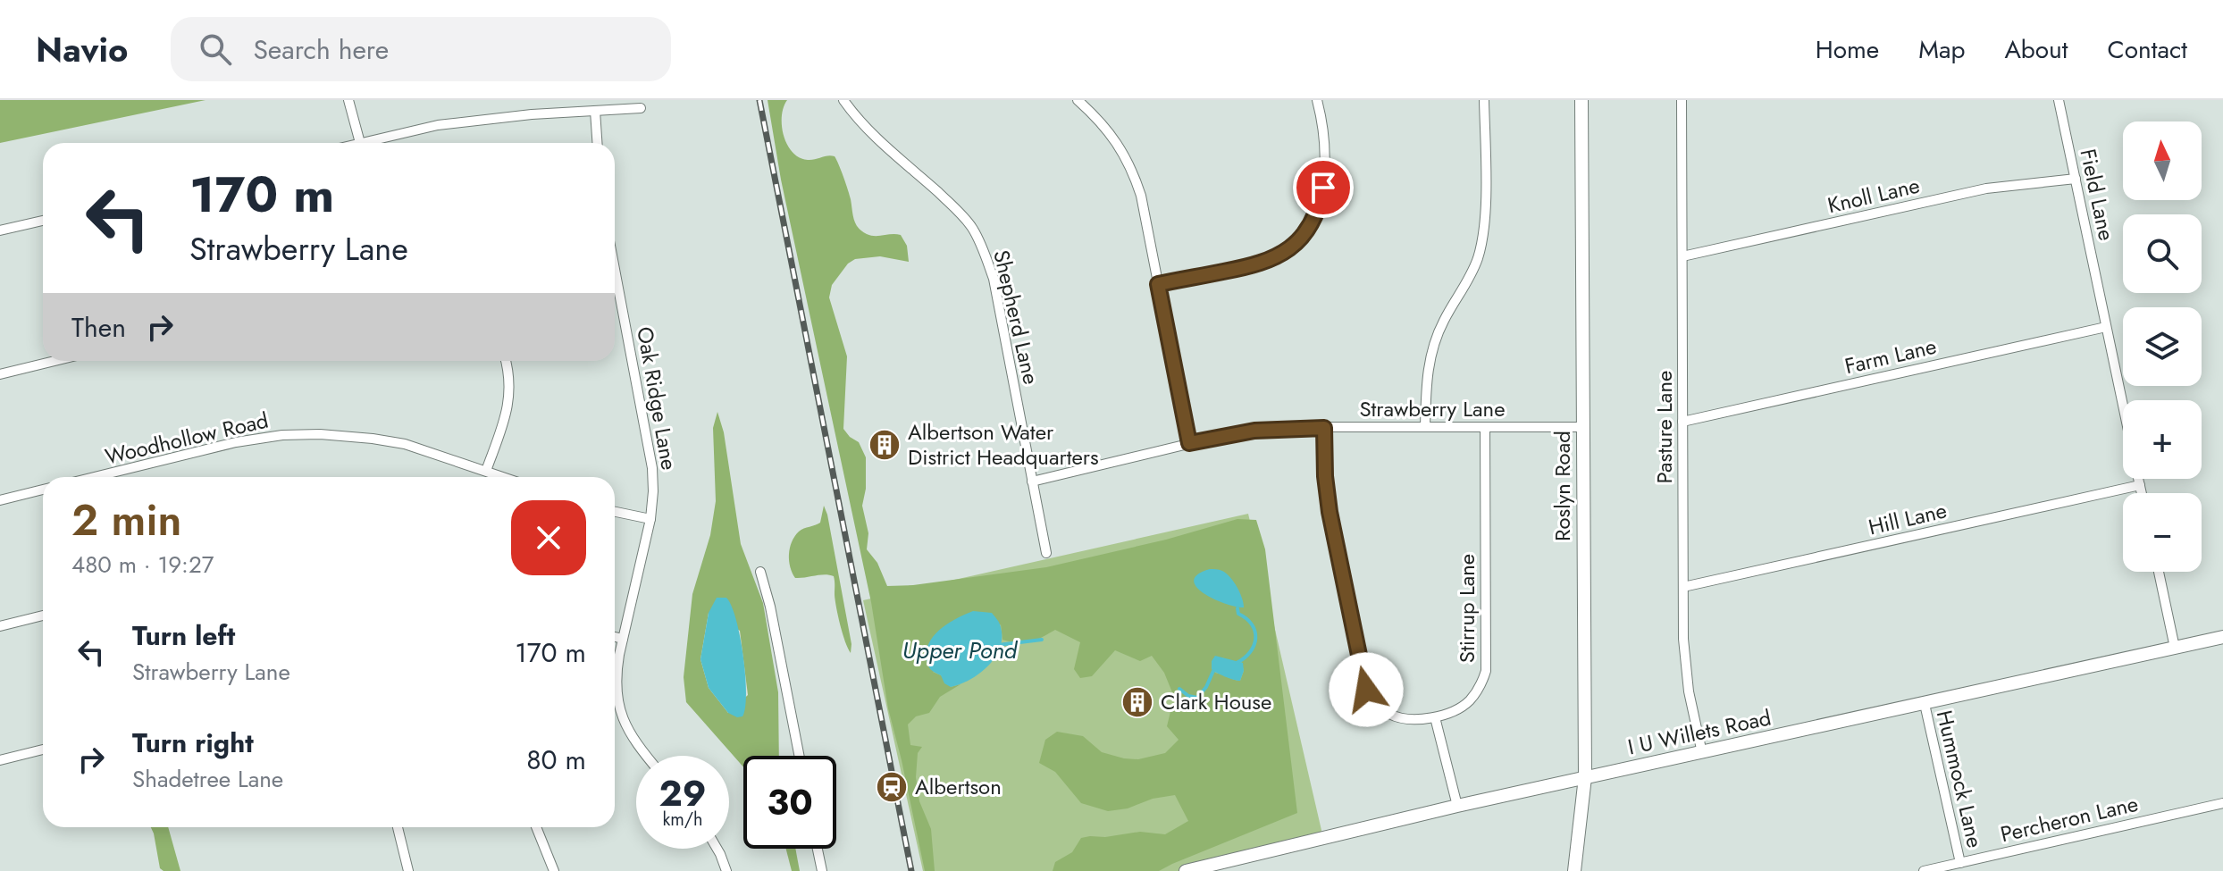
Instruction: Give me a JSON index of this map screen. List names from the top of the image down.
{
  "streets": {
    "main road": ["Roslyn Road", "I U Willets Road"],
    "street": [
      "Field Lane",
      "Knoll Lane",
      "Shepherd Lane",
      "Farm Lane",
      "Oak Ridge Lane",
      "Strawberry Lane",
      "Pasture Lane",
      "Woodhollow Road",
      "Hill Lane",
      "Stirrup Lane",
      "Hummock Lane",
      "Percheron Lane"
    ]
  },
  "crossings": [
    ["Field Lane", "Knoll Lane"],
    ["Field Lane", "Farm Lane"],
    ["Field Lane", "Hill Lane"],
    ["Knoll Lane", "Pasture Lane"],
    ["Shepherd Lane", "Strawberry Lane"],
    ["Farm Lane", "Pasture Lane"],
    ["Strawberry Lane", "Roslyn Road"],
    ["Strawberry Lane", "Stirrup Lane"],
    ["Pasture Lane", "Hill Lane"],
    ["Pasture Lane", "I U Willets Road"],
    ["Roslyn Road", "I U Willets Road"],
    ["I U Willets Road", "Hummock Lane"],
    ["Hummock Lane", "Percheron Lane"]
  ],
  "water": ["Upper Pond"],
  "places": {
    "building": ["Albertson Water District Headquarters", "Clark House"],
    "station": ["Albertson"]
  },
  "north": "top",
  "page": {
    "header": "Navio",
    "search": "Search here",
    "nav": [
      "Home",
      "Map",
      "About",
      "Contact"
    ],
    "map_buttons": ["+", "−"],
    "turn": ["170 m", "Strawberry Lane"],
    "then": "Then",
    "heading": ["2 min", "480 m · 19:27"],
    "list": [
      {
        "name": "Turn left",
        "note": "Strawberry Lane",
        "value": "170 m"
      },
      {
        "name": "Turn right",
        "note": "Shadetree Lane",
        "value": "80 m"
      }
    ],
    "speed": "29 km/h",
    "limit": "30"
  }
}
